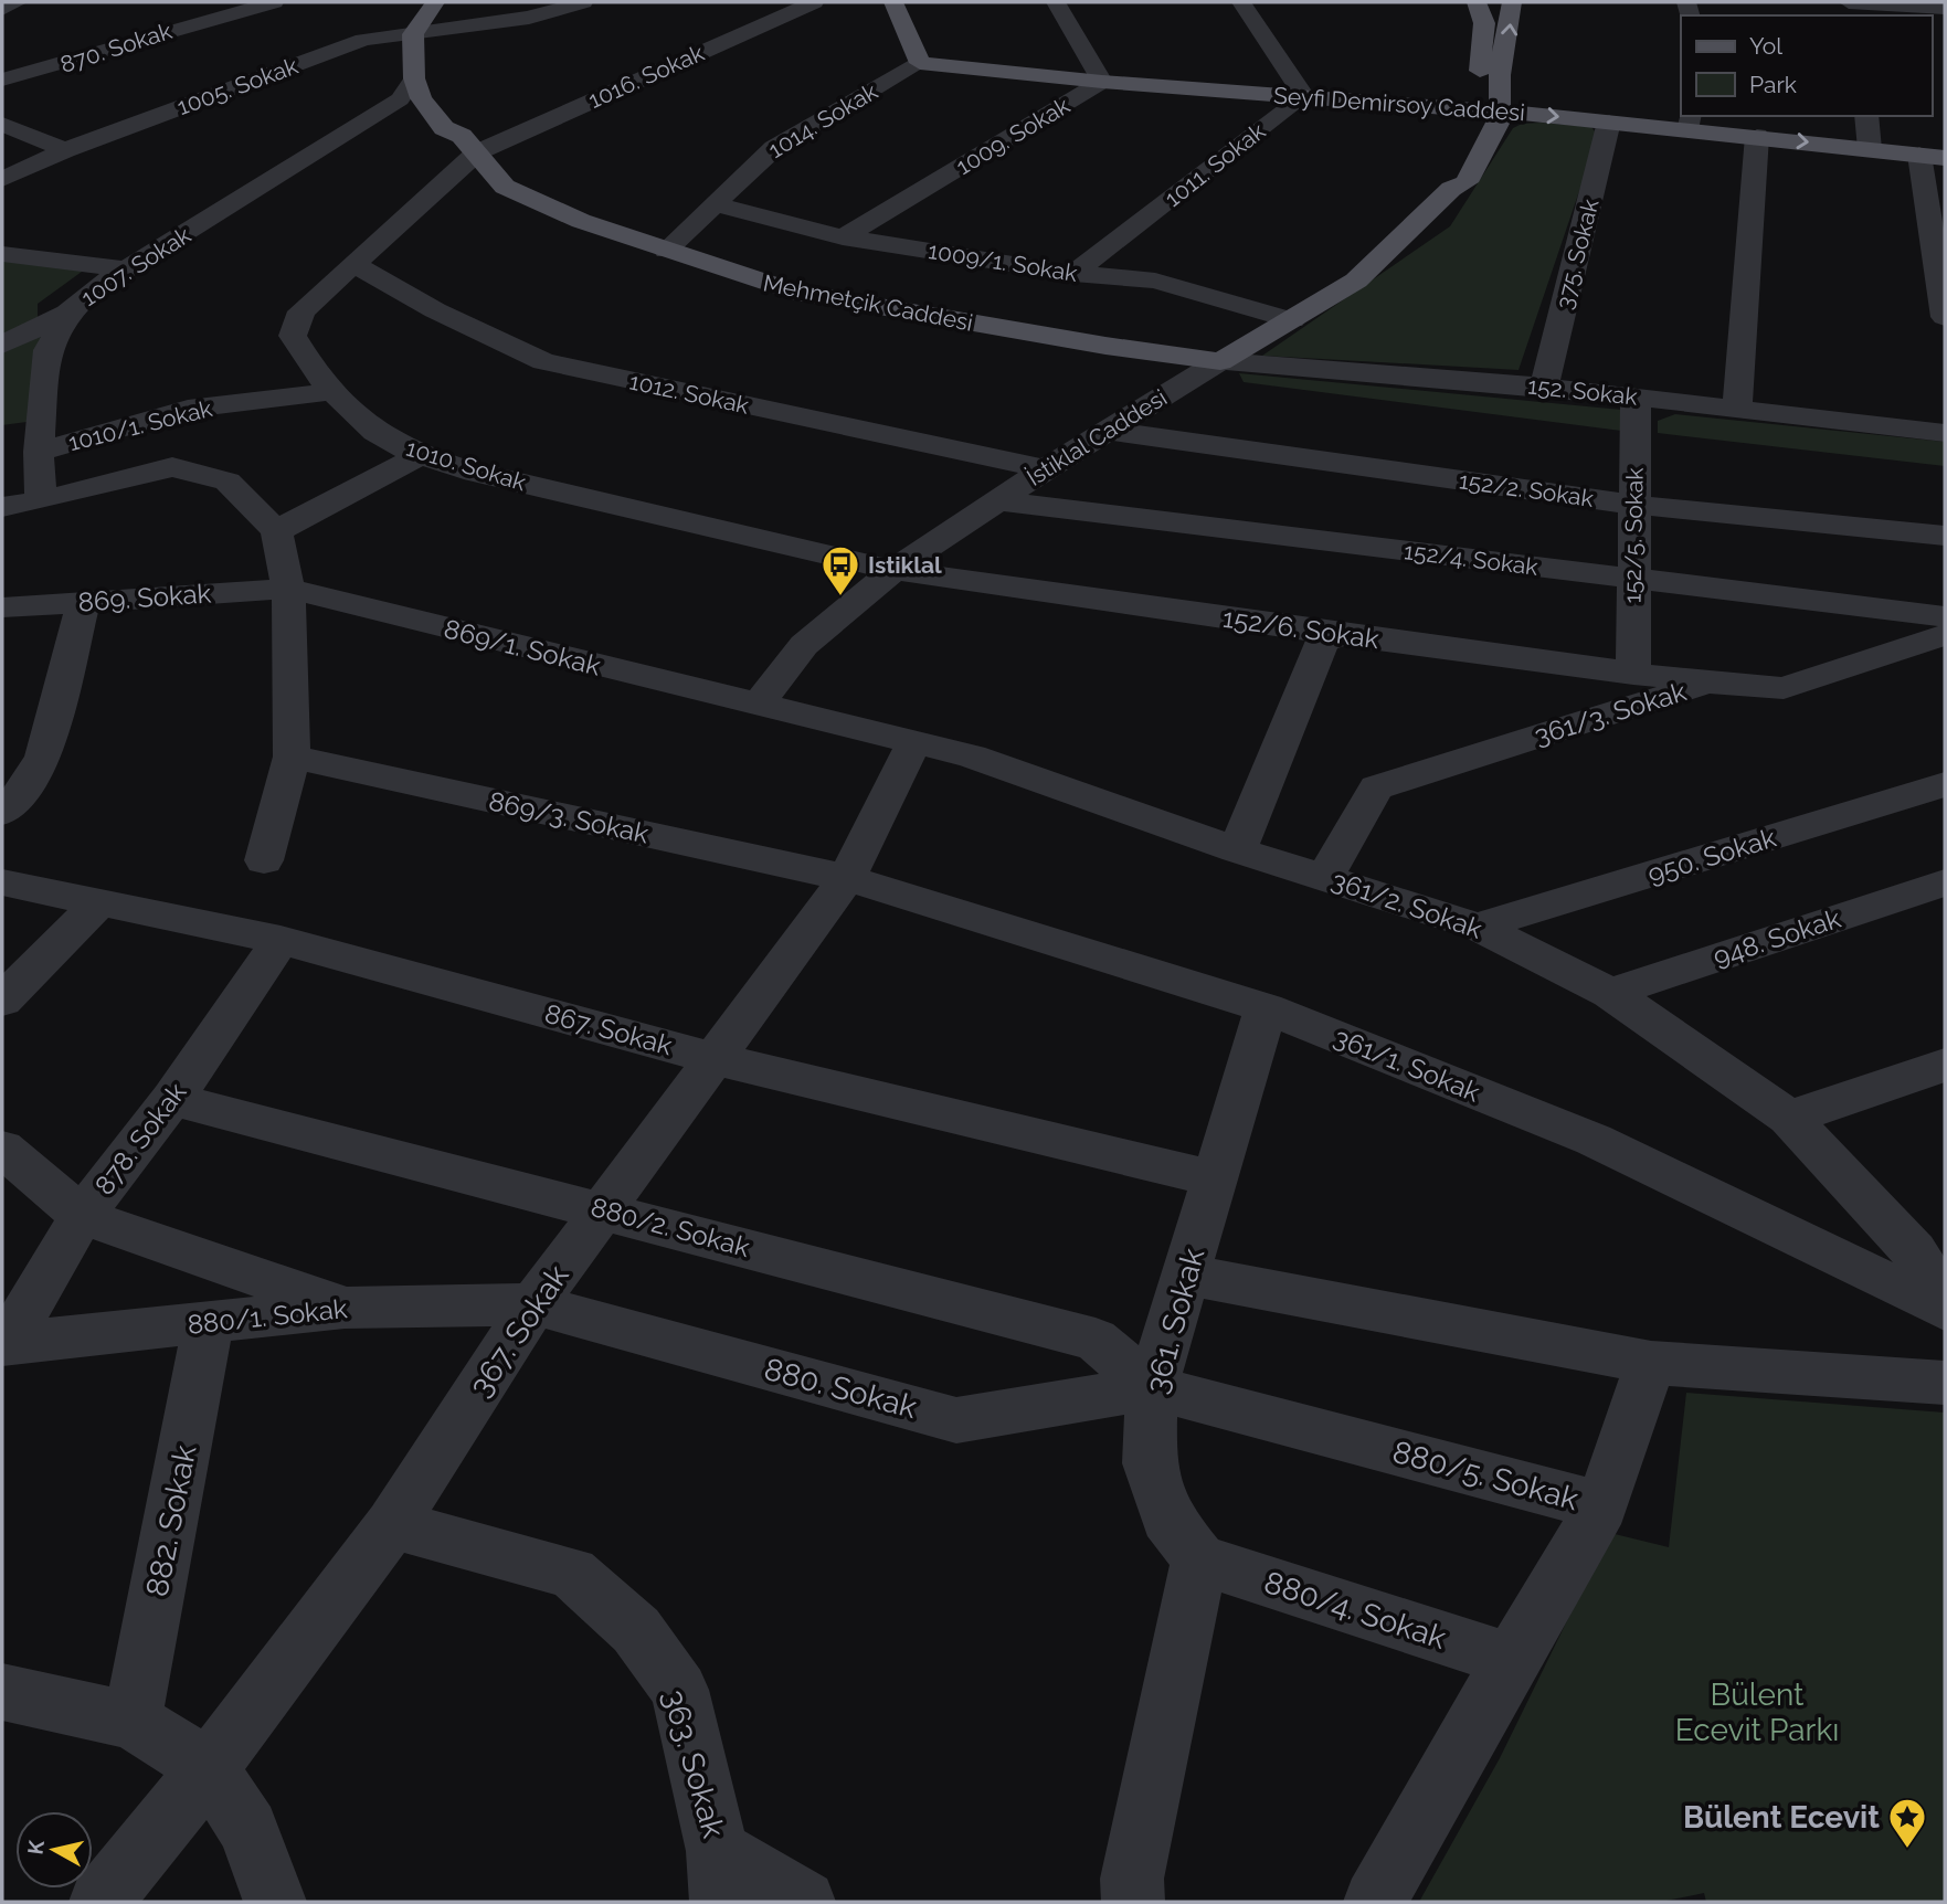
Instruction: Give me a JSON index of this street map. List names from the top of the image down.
{
  "streets": {
    "main road": ["Seyfi Demirsoy Caddesi", "Mehmetçik Caddesi", "İstiklal Caddesi"],
    "street": [
      "870. Sokak",
      "1016. Sokak",
      "1005. Sokak",
      "1014. Sokak",
      "1009. Sokak",
      "1011. Sokak",
      "375. Sokak",
      "1009/1. Sokak",
      "1007. Sokak",
      "152. Sokak",
      "1012. Sokak",
      "1010/1. Sokak",
      "1010. Sokak",
      "152/2. Sokak",
      "152/5. Sokak",
      "152/4. Sokak",
      "869. Sokak",
      "152/6. Sokak",
      "869/1. Sokak",
      "361/3. Sokak",
      "869/3. Sokak",
      "950. Sokak",
      "361/2. Sokak",
      "948. Sokak",
      "867. Sokak",
      "361/1. Sokak",
      "878. Sokak",
      "880/2. Sokak",
      "880/1. Sokak",
      "361. Sokak",
      "367. Sokak",
      "880. Sokak",
      "880/5. Sokak",
      "882. Sokak",
      "880/4. Sokak",
      "363. Sokak"
    ]
  },
  "crossings": [
    ["1016. Sokak", "Mehmetçik Caddesi"],
    ["1016. Sokak", "1010. Sokak"],
    ["1005. Sokak", "Mehmetçik Caddesi"],
    ["Seyfi Demirsoy Caddesi", "1014. Sokak"],
    ["Seyfi Demirsoy Caddesi", "1009. Sokak"],
    ["Seyfi Demirsoy Caddesi", "1011. Sokak"],
    ["Seyfi Demirsoy Caddesi", "375. Sokak"],
    ["Seyfi Demirsoy Caddesi", "İstiklal Caddesi"],
    ["1014. Sokak", "1009/1. Sokak"],
    ["1014. Sokak", "Mehmetçik Caddesi"],
    ["1009. Sokak", "1009/1. Sokak"],
    ["1011. Sokak", "1009/1. Sokak"],
    ["375. Sokak", "152. Sokak"],
    ["1009/1. Sokak", "İstiklal Caddesi"],
    ["1007. Sokak", "Mehmetçik Caddesi"],
    ["1007. Sokak", "1010/1. Sokak"],
    ["Mehmetçik Caddesi", "152. Sokak"],
    ["Mehmetçik Caddesi", "İstiklal Caddesi"],
    ["Mehmetçik Caddesi", "1010. Sokak"],
    ["152. Sokak", "İstiklal Caddesi"],
    ["152. Sokak", "152/5. Sokak"],
    ["1012. Sokak", "İstiklal Caddesi"],
    ["1012. Sokak", "1010. Sokak"],
    ["1010/1. Sokak", "1010. Sokak"],
    ["İstiklal Caddesi", "1010. Sokak"],
    ["İstiklal Caddesi", "152/2. Sokak"],
    ["İstiklal Caddesi", "152/4. Sokak"],
    ["İstiklal Caddesi", "152/6. Sokak"],
    ["İstiklal Caddesi", "869/1. Sokak"],
    ["İstiklal Caddesi", "361/2. Sokak"],
    ["1010. Sokak", "152/6. Sokak"],
    ["152/2. Sokak", "152/5. Sokak"],
    ["152/5. Sokak", "152/4. Sokak"],
    ["152/5. Sokak", "152/6. Sokak"],
    ["869. Sokak", "869/1. Sokak"],
    ["152/6. Sokak", "361/3. Sokak"],
    ["869/1. Sokak", "361/2. Sokak"],
    ["361/3. Sokak", "361/2. Sokak"],
    ["869/3. Sokak", "361/1. Sokak"],
    ["869/3. Sokak", "367. Sokak"],
    ["950. Sokak", "361/2. Sokak"],
    ["361/2. Sokak", "948. Sokak"],
    ["361/2. Sokak", "367. Sokak"],
    ["867. Sokak", "878. Sokak"],
    ["867. Sokak", "361. Sokak"],
    ["867. Sokak", "367. Sokak"],
    ["361/1. Sokak", "361. Sokak"],
    ["361/1. Sokak", "367. Sokak"],
    ["878. Sokak", "880/2. Sokak"],
    ["878. Sokak", "880/1. Sokak"],
    ["880/2. Sokak", "361. Sokak"],
    ["880/2. Sokak", "367. Sokak"],
    ["880/2. Sokak", "880. Sokak"],
    ["880/2. Sokak", "880/5. Sokak"],
    ["880/1. Sokak", "367. Sokak"],
    ["880/1. Sokak", "880. Sokak"],
    ["880/1. Sokak", "882. Sokak"],
    ["361. Sokak", "880. Sokak"],
    ["361. Sokak", "880/5. Sokak"],
    ["361. Sokak", "880/4. Sokak"],
    ["367. Sokak", "880. Sokak"],
    ["367. Sokak", "363. Sokak"],
    ["880. Sokak", "880/5. Sokak"],
    ["880/5. Sokak", "880/4. Sokak"]
  ],
  "parks": ["Bülent Ecevit Parkı"],
  "places": {
    "bus stop": ["Istiklal"],
    "place": ["Bülent Ecevit"]
  },
  "legend": ["Yol", "Park"],
  "north": "left"
}
